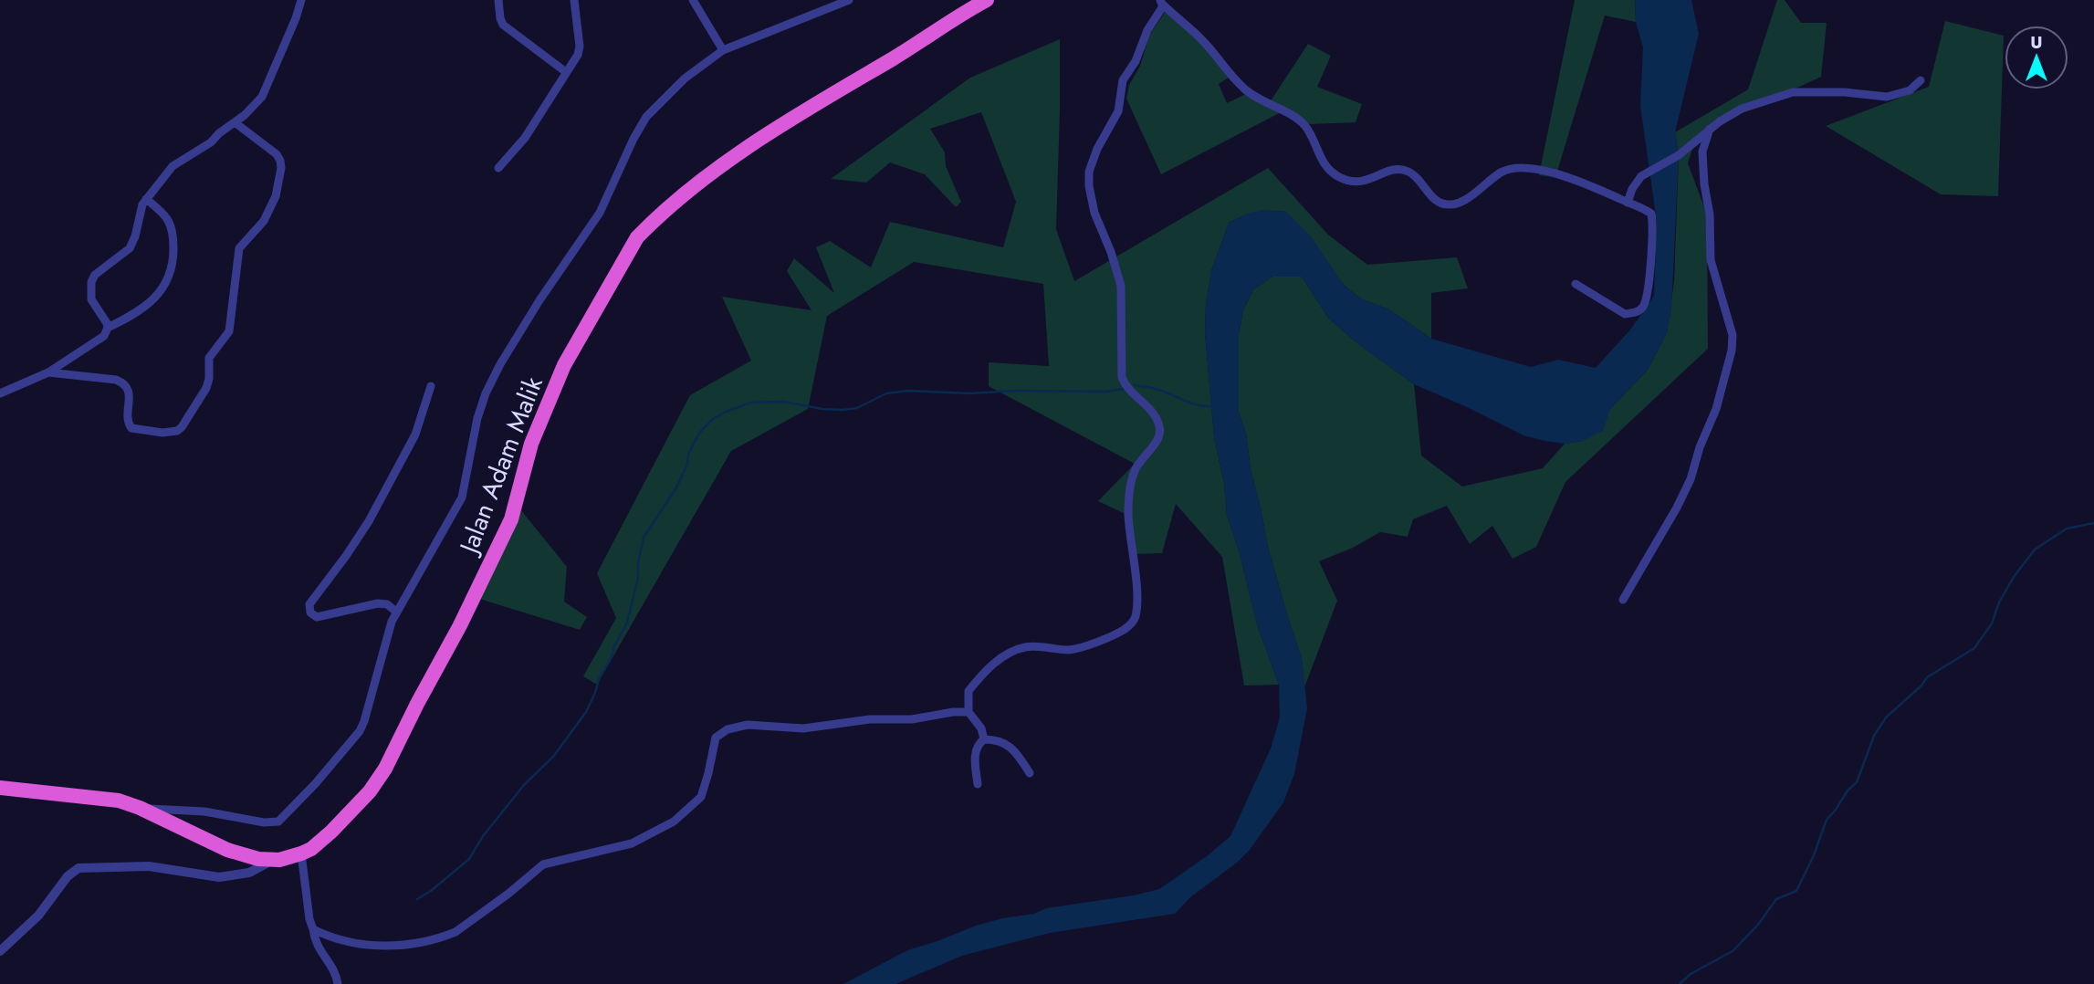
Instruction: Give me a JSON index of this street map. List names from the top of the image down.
{
  "streets": {
    "highway": ["Jalan Adam Malik"]
  },
  "north": "top"
}
